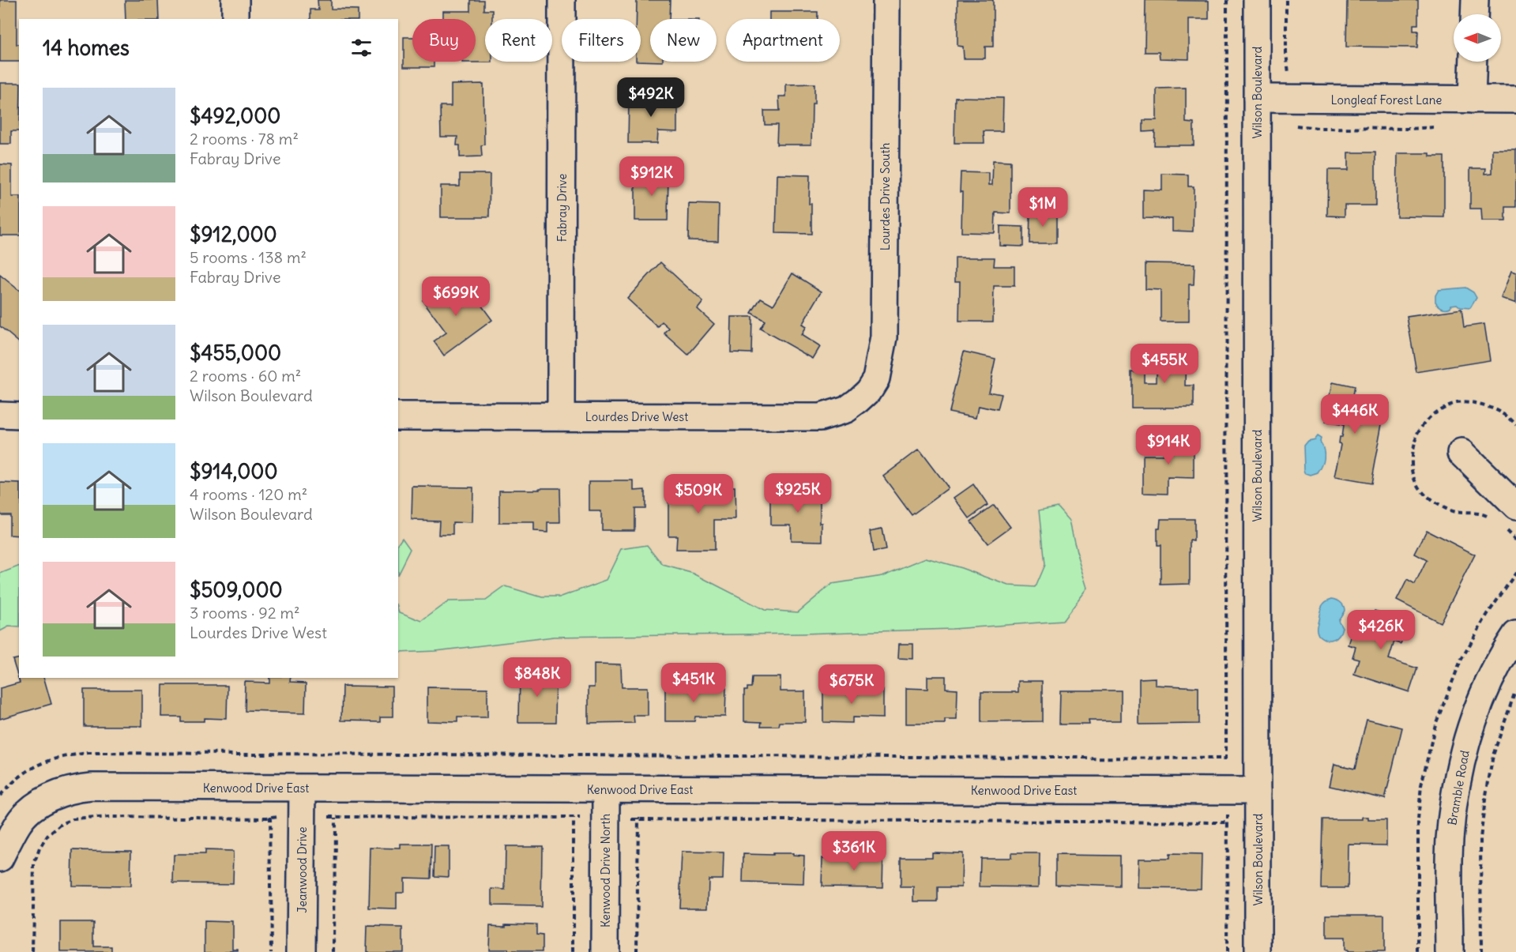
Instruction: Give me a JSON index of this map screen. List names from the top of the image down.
{
  "streets": {
    "street": [
      "Wilson Boulevard",
      "Longleaf Forest Lane",
      "Lourdes Drive South",
      "Fabray Drive",
      "Lourdes Drive West",
      "Kenwood Drive East",
      "Bramble Road",
      "Jeanwood Drive",
      "Kenwood Drive North"
    ]
  },
  "crossings": [
    ["Wilson Boulevard", "Longleaf Forest Lane"],
    ["Wilson Boulevard", "Kenwood Drive East"],
    ["Lourdes Drive South", "Lourdes Drive West"],
    ["Fabray Drive", "Lourdes Drive West"],
    ["Kenwood Drive East", "Jeanwood Drive"],
    ["Kenwood Drive East", "Kenwood Drive North"]
  ],
  "north": "left",
  "page": {
    "chip": [
      "Buy",
      "Rent",
      "Filters",
      "New",
      "Apartment"
    ],
    "heading": "14 homes",
    "list": [
      {
        "name": "$492,000",
        "note": "2 rooms · 78 m² · Fabray Drive"
      },
      {
        "name": "$912,000",
        "note": "5 rooms · 138 m² · Fabray Drive"
      },
      {
        "name": "$455,000",
        "note": "2 rooms · 60 m² · Wilson Boulevard"
      },
      {
        "name": "$914,000",
        "note": "4 rooms · 120 m² · Wilson Boulevard"
      },
      {
        "name": "$509,000",
        "note": "3 rooms · 92 m² · Lourdes Drive West"
      }
    ],
    "price": [
      "$492K",
      "$912K",
      "$1M",
      "$699K",
      "$455K",
      "$446K",
      "$914K",
      "$925K",
      "$509K",
      "$426K",
      "$848K",
      "$451K",
      "$675K",
      "$361K"
    ]
  }
}
